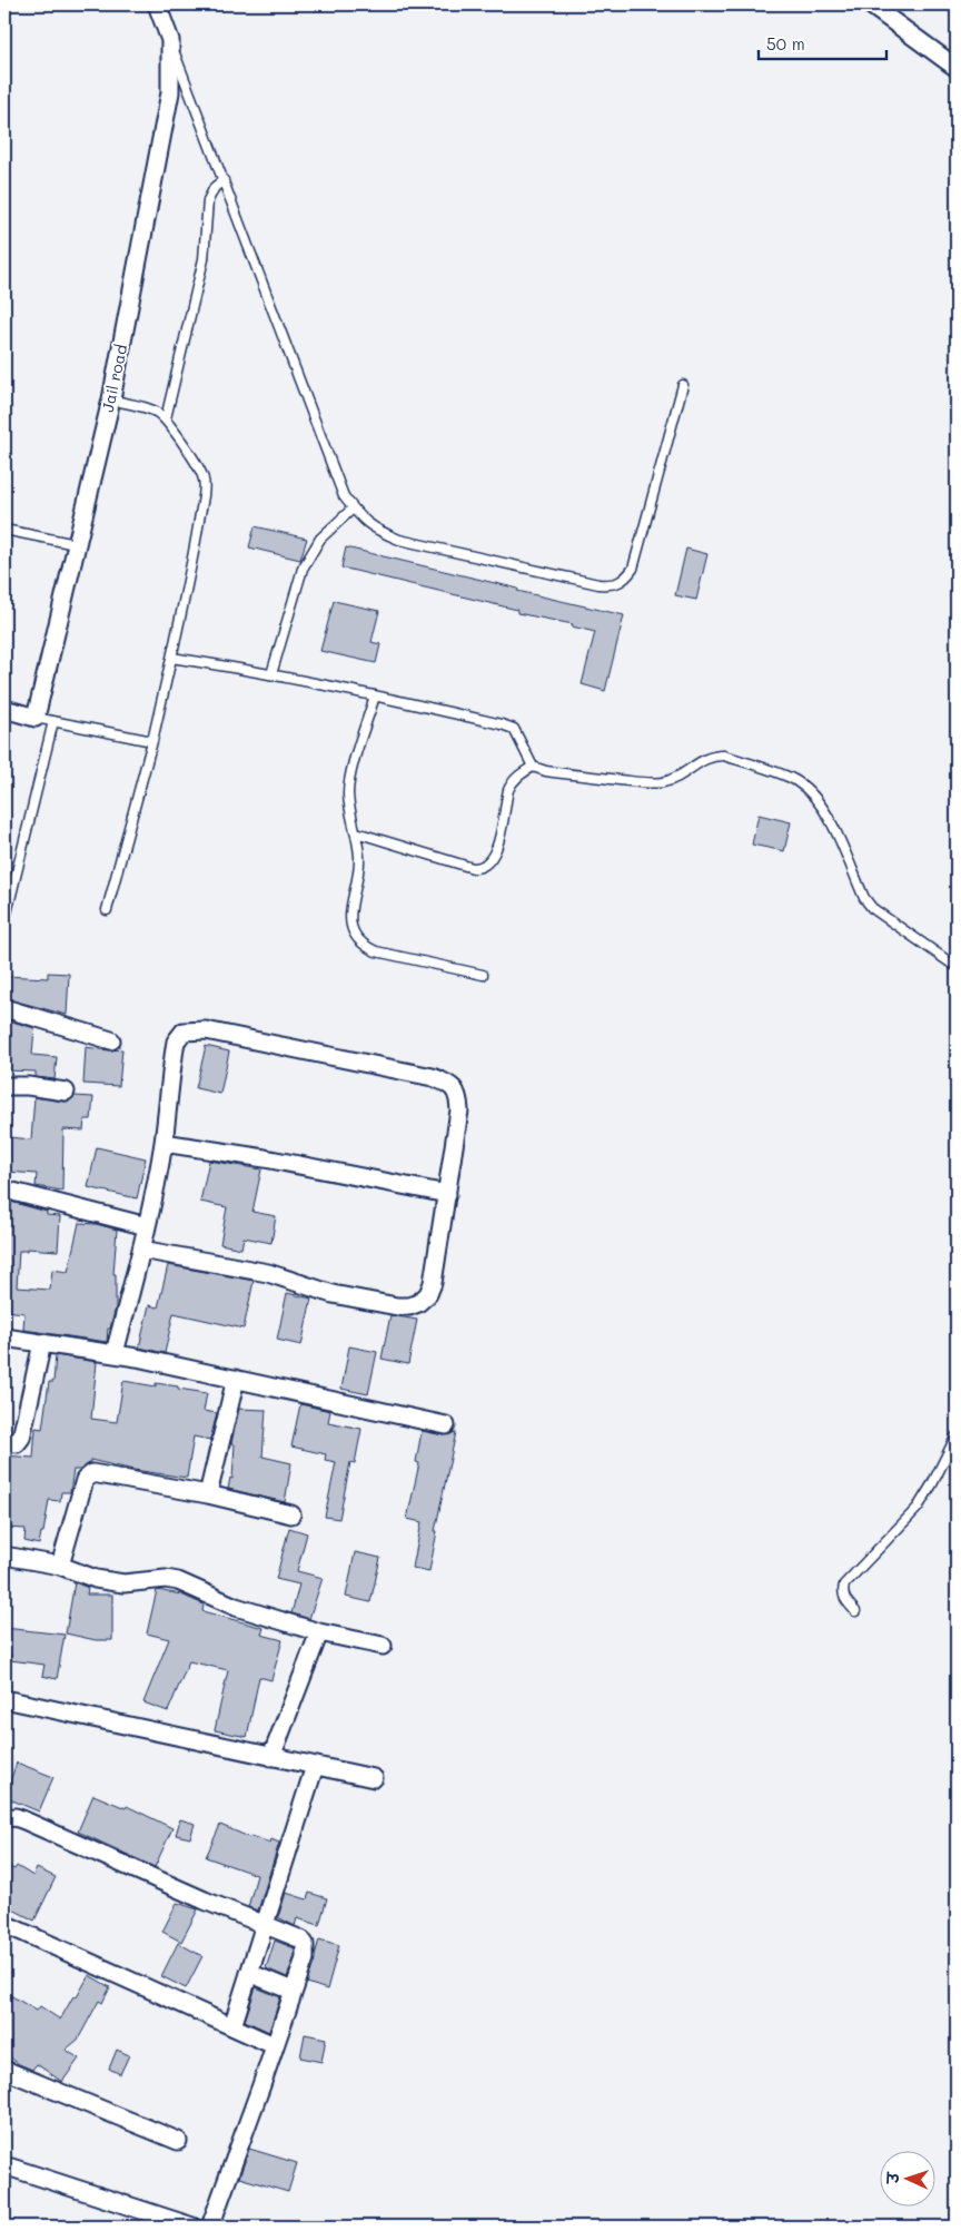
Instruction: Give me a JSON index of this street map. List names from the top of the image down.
{
  "streets": {
    "street": ["Jail road"]
  },
  "scale_bar": "50 m",
  "north": "left"
}
